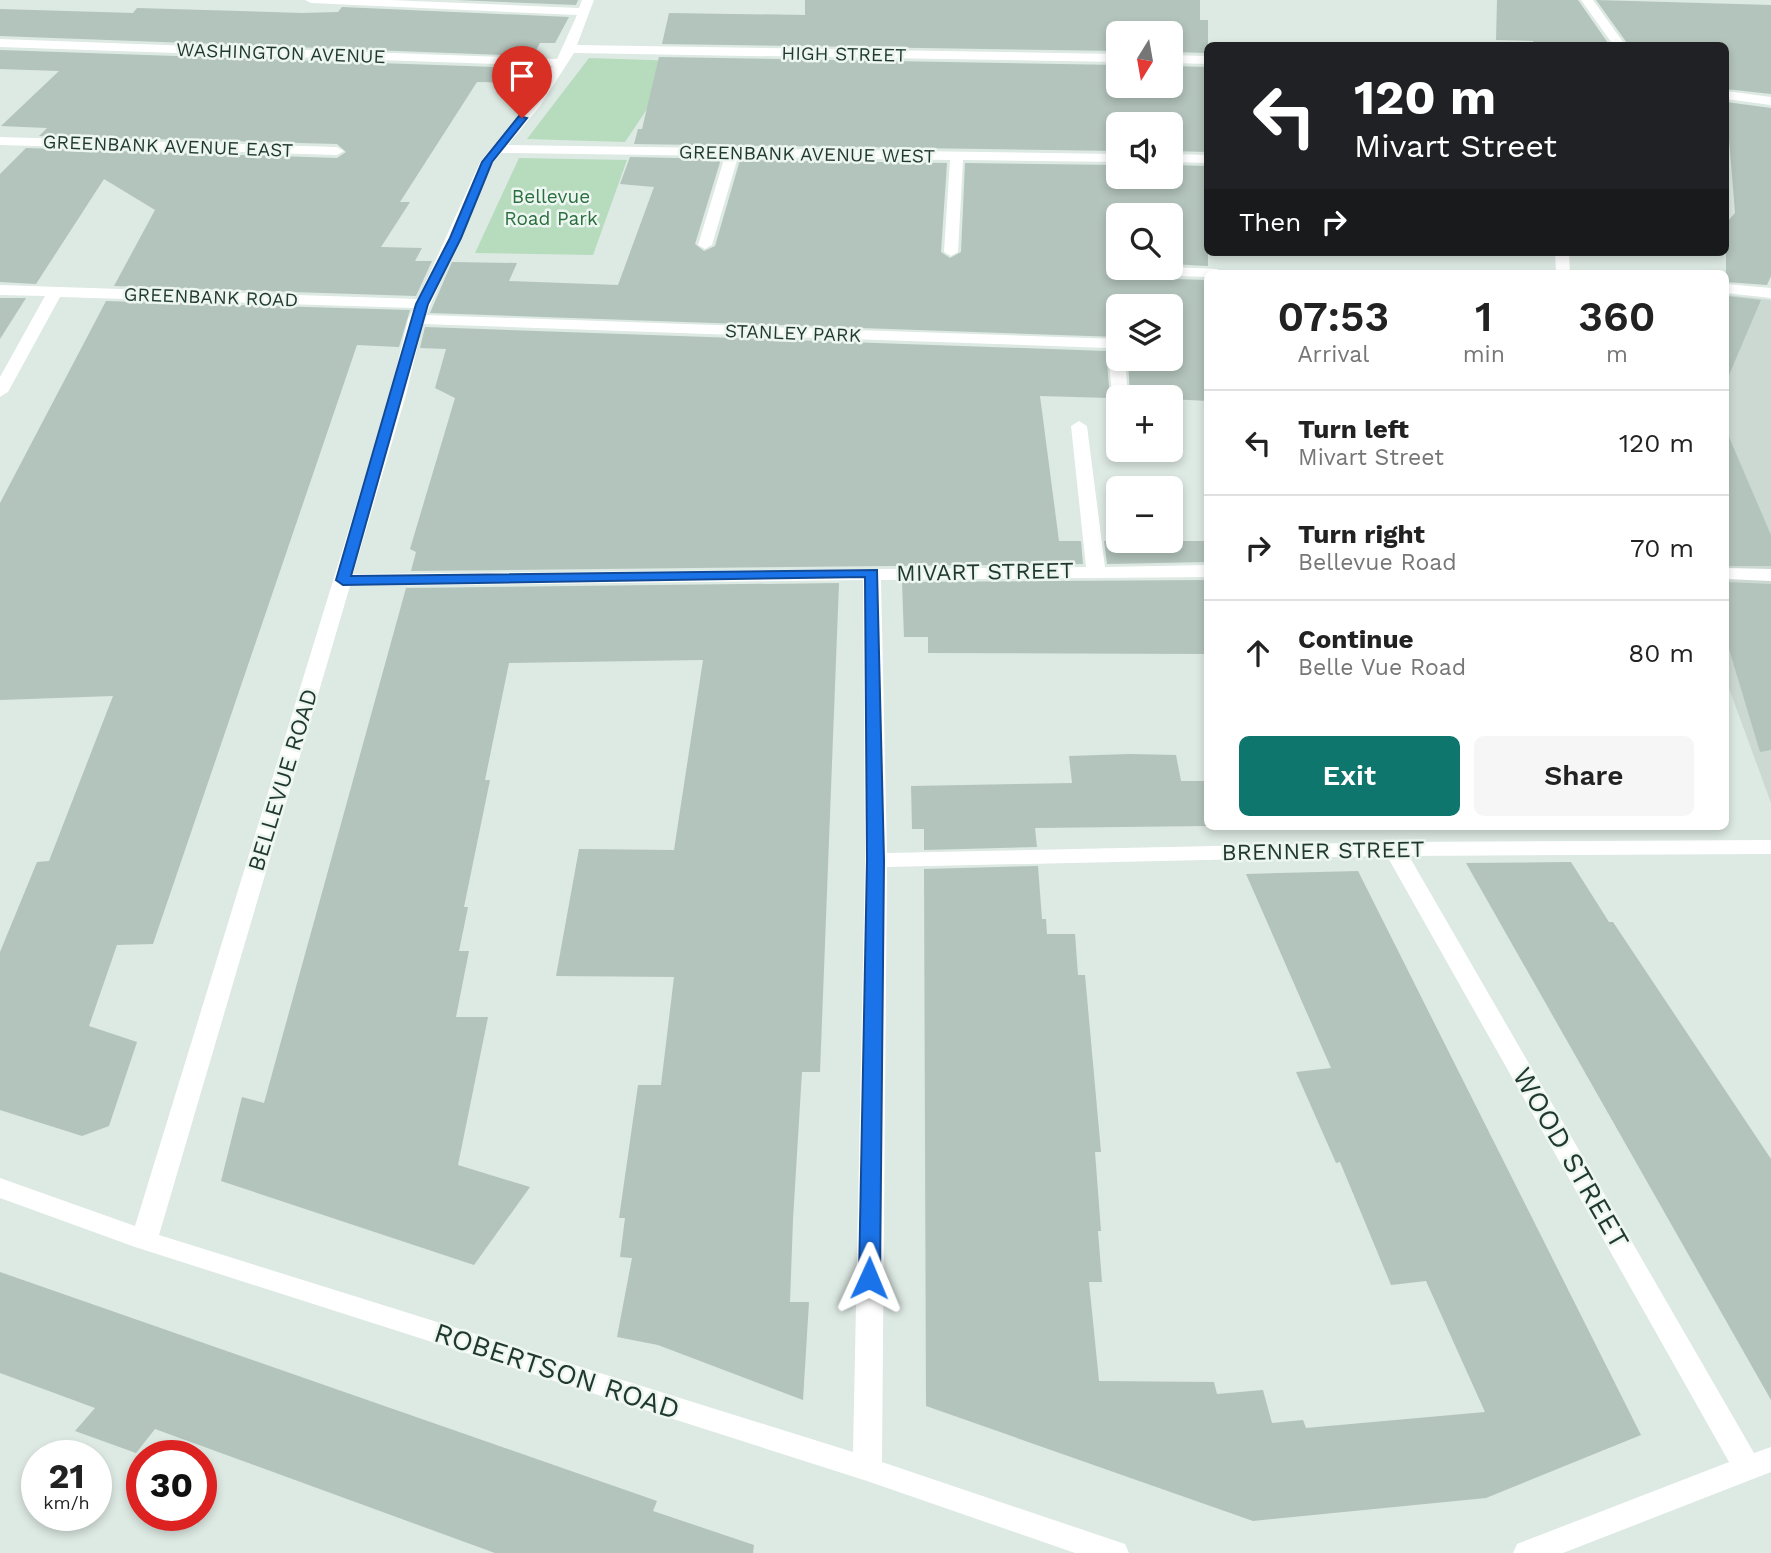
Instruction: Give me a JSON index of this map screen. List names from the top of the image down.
{
  "streets": {
    "street": [
      "WASHINGTON AVENUE",
      "HIGH STREET",
      "GREENBANK AVENUE EAST",
      "GREENBANK AVENUE WEST",
      "GREENBANK ROAD",
      "STANLEY PARK",
      "MIVART STREET",
      "BELLEVUE ROAD",
      "BRENNER STREET",
      "WOOD STREET",
      "ROBERTSON ROAD"
    ]
  },
  "crossings": [
    ["WASHINGTON AVENUE", "BELLEVUE ROAD"],
    ["HIGH STREET", "BELLEVUE ROAD"],
    ["GREENBANK AVENUE WEST", "BELLEVUE ROAD"],
    ["GREENBANK ROAD", "STANLEY PARK"],
    ["GREENBANK ROAD", "BELLEVUE ROAD"],
    ["STANLEY PARK", "BELLEVUE ROAD"],
    ["MIVART STREET", "BELLEVUE ROAD"],
    ["BELLEVUE ROAD", "ROBERTSON ROAD"],
    ["BRENNER STREET", "WOOD STREET"]
  ],
  "parks": ["Bellevue Road Park"],
  "north": "bottom",
  "page": {
    "map_buttons": ["+", "−"],
    "turn": ["120 m", "Mivart Street"],
    "then": "Then",
    "eta": [
      "07:53",
      "Arrival",
      "1",
      "min",
      "360",
      "m"
    ],
    "list": [
      {
        "name": "Turn left",
        "note": "Mivart Street",
        "value": "120 m"
      },
      {
        "name": "Turn right",
        "note": "Bellevue Road",
        "value": "70 m"
      },
      {
        "name": "Continue",
        "note": "Belle Vue Road",
        "value": "80 m"
      }
    ],
    "buttons": ["Exit", "Share"],
    "speed": "21 km/h",
    "limit": "30"
  }
}
